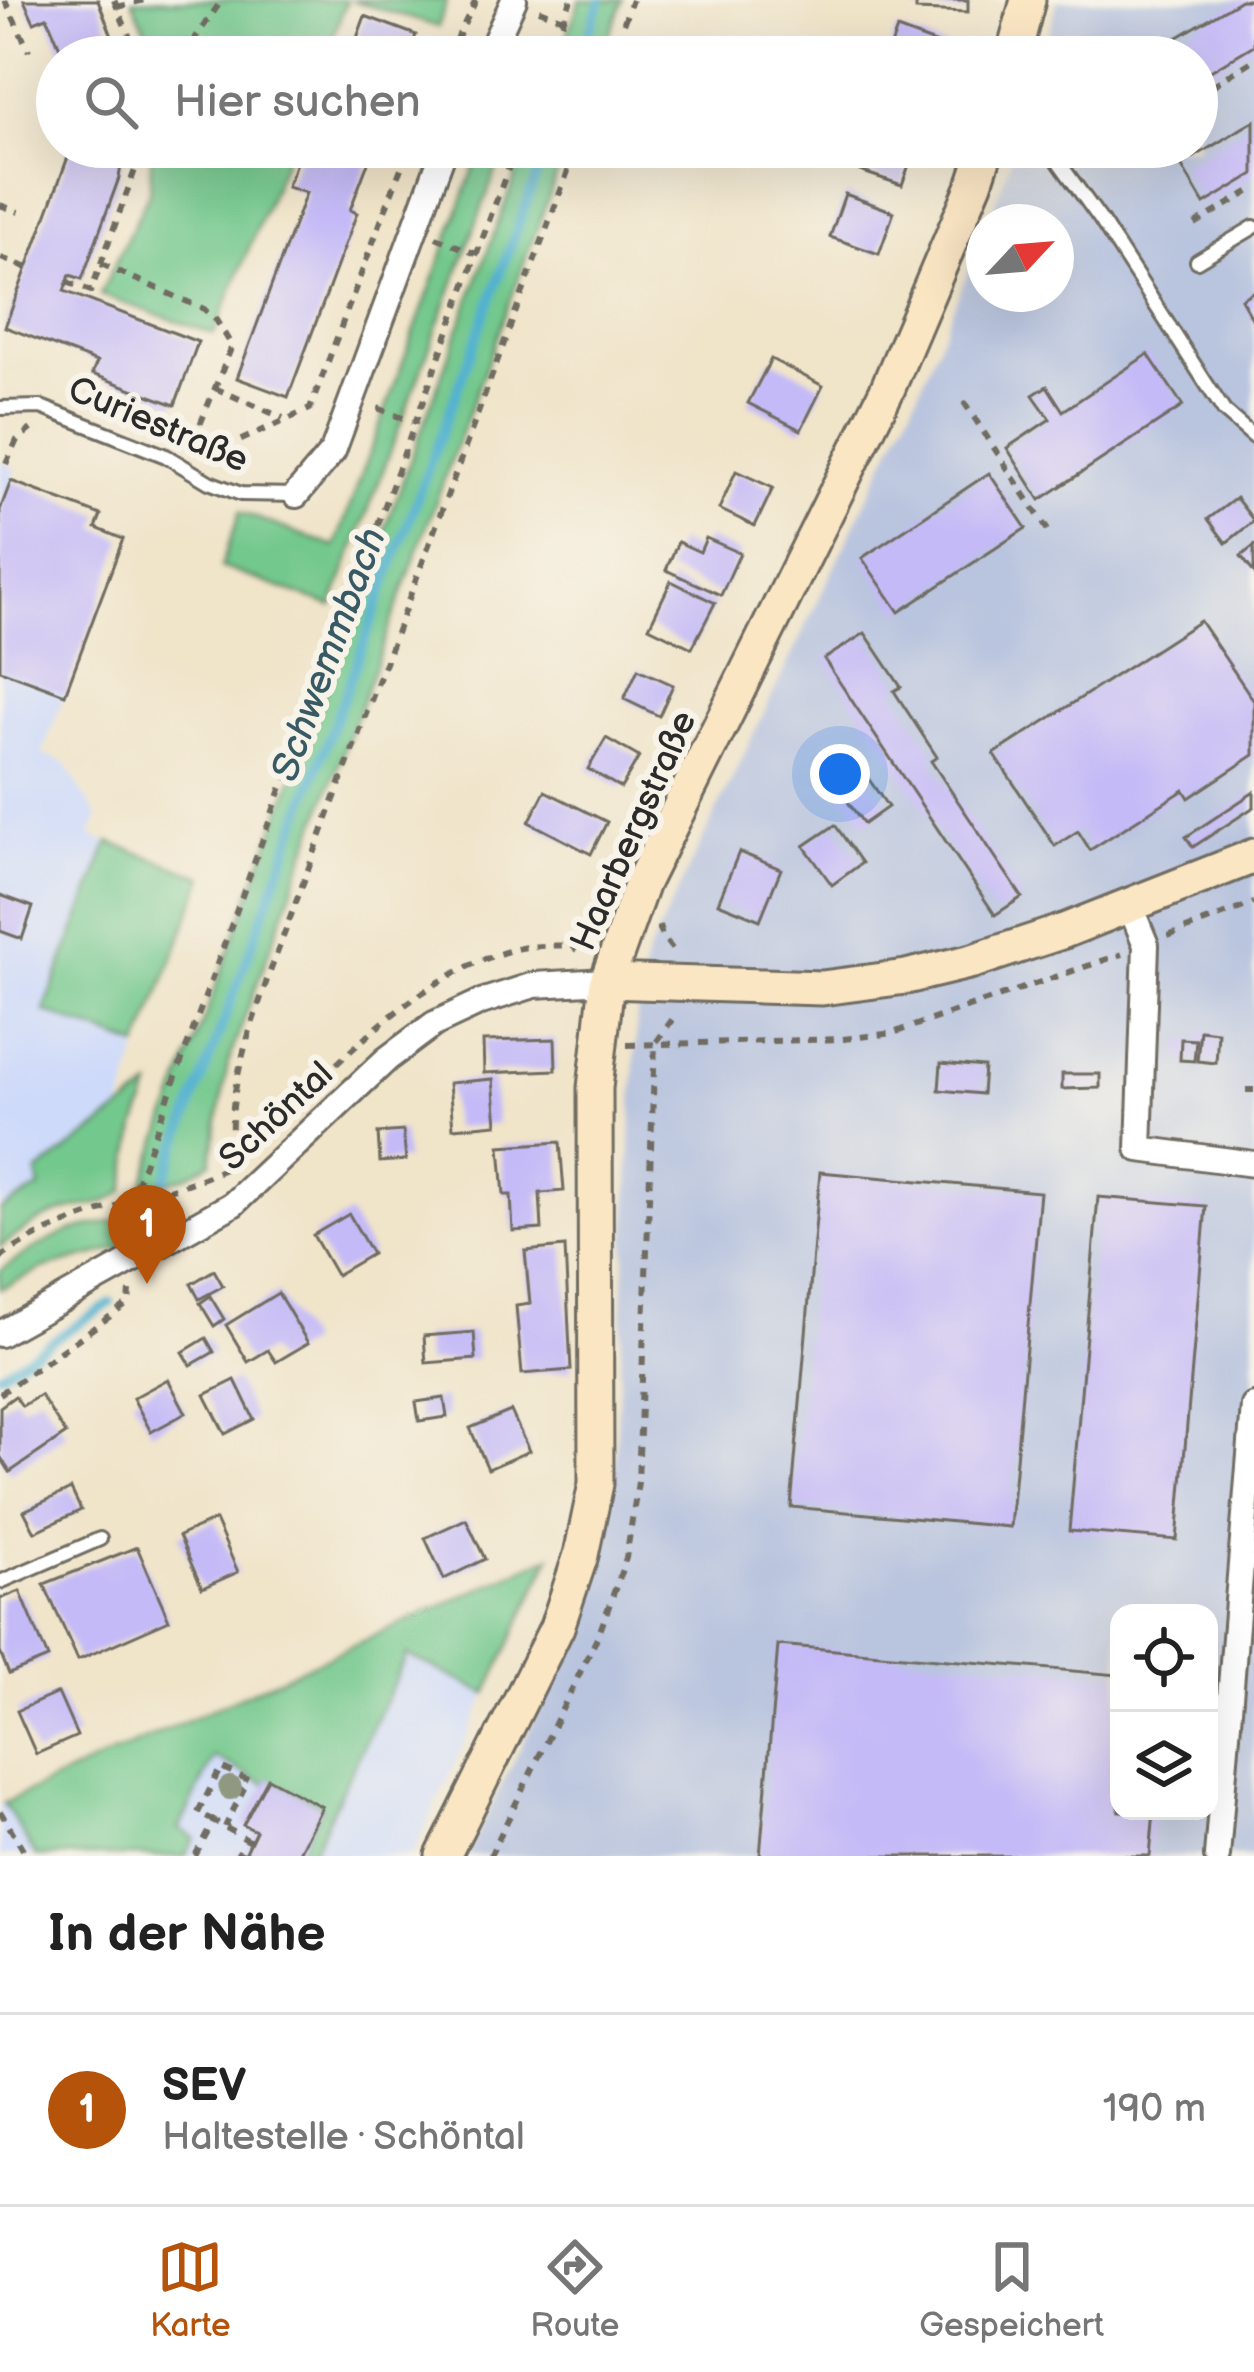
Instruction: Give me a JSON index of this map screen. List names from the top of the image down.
{
  "streets": {
    "main road": ["Haarbergstraße"],
    "street": ["Schöntal"],
    "lane": ["Curiestraße"]
  },
  "crossings": [
    ["Haarbergstraße", "Schöntal"]
  ],
  "water": ["Schwemmbach"],
  "north": "top right",
  "page": {
    "search": "Hier suchen",
    "pins": "1",
    "heading": "In der Nähe",
    "list": [
      {
        "mark": "1",
        "name": "SEV",
        "note": "Haltestelle · Schöntal",
        "value": "190 m"
      }
    ],
    "nav": ["Karte", "Route", "Gespeichert"]
  }
}
